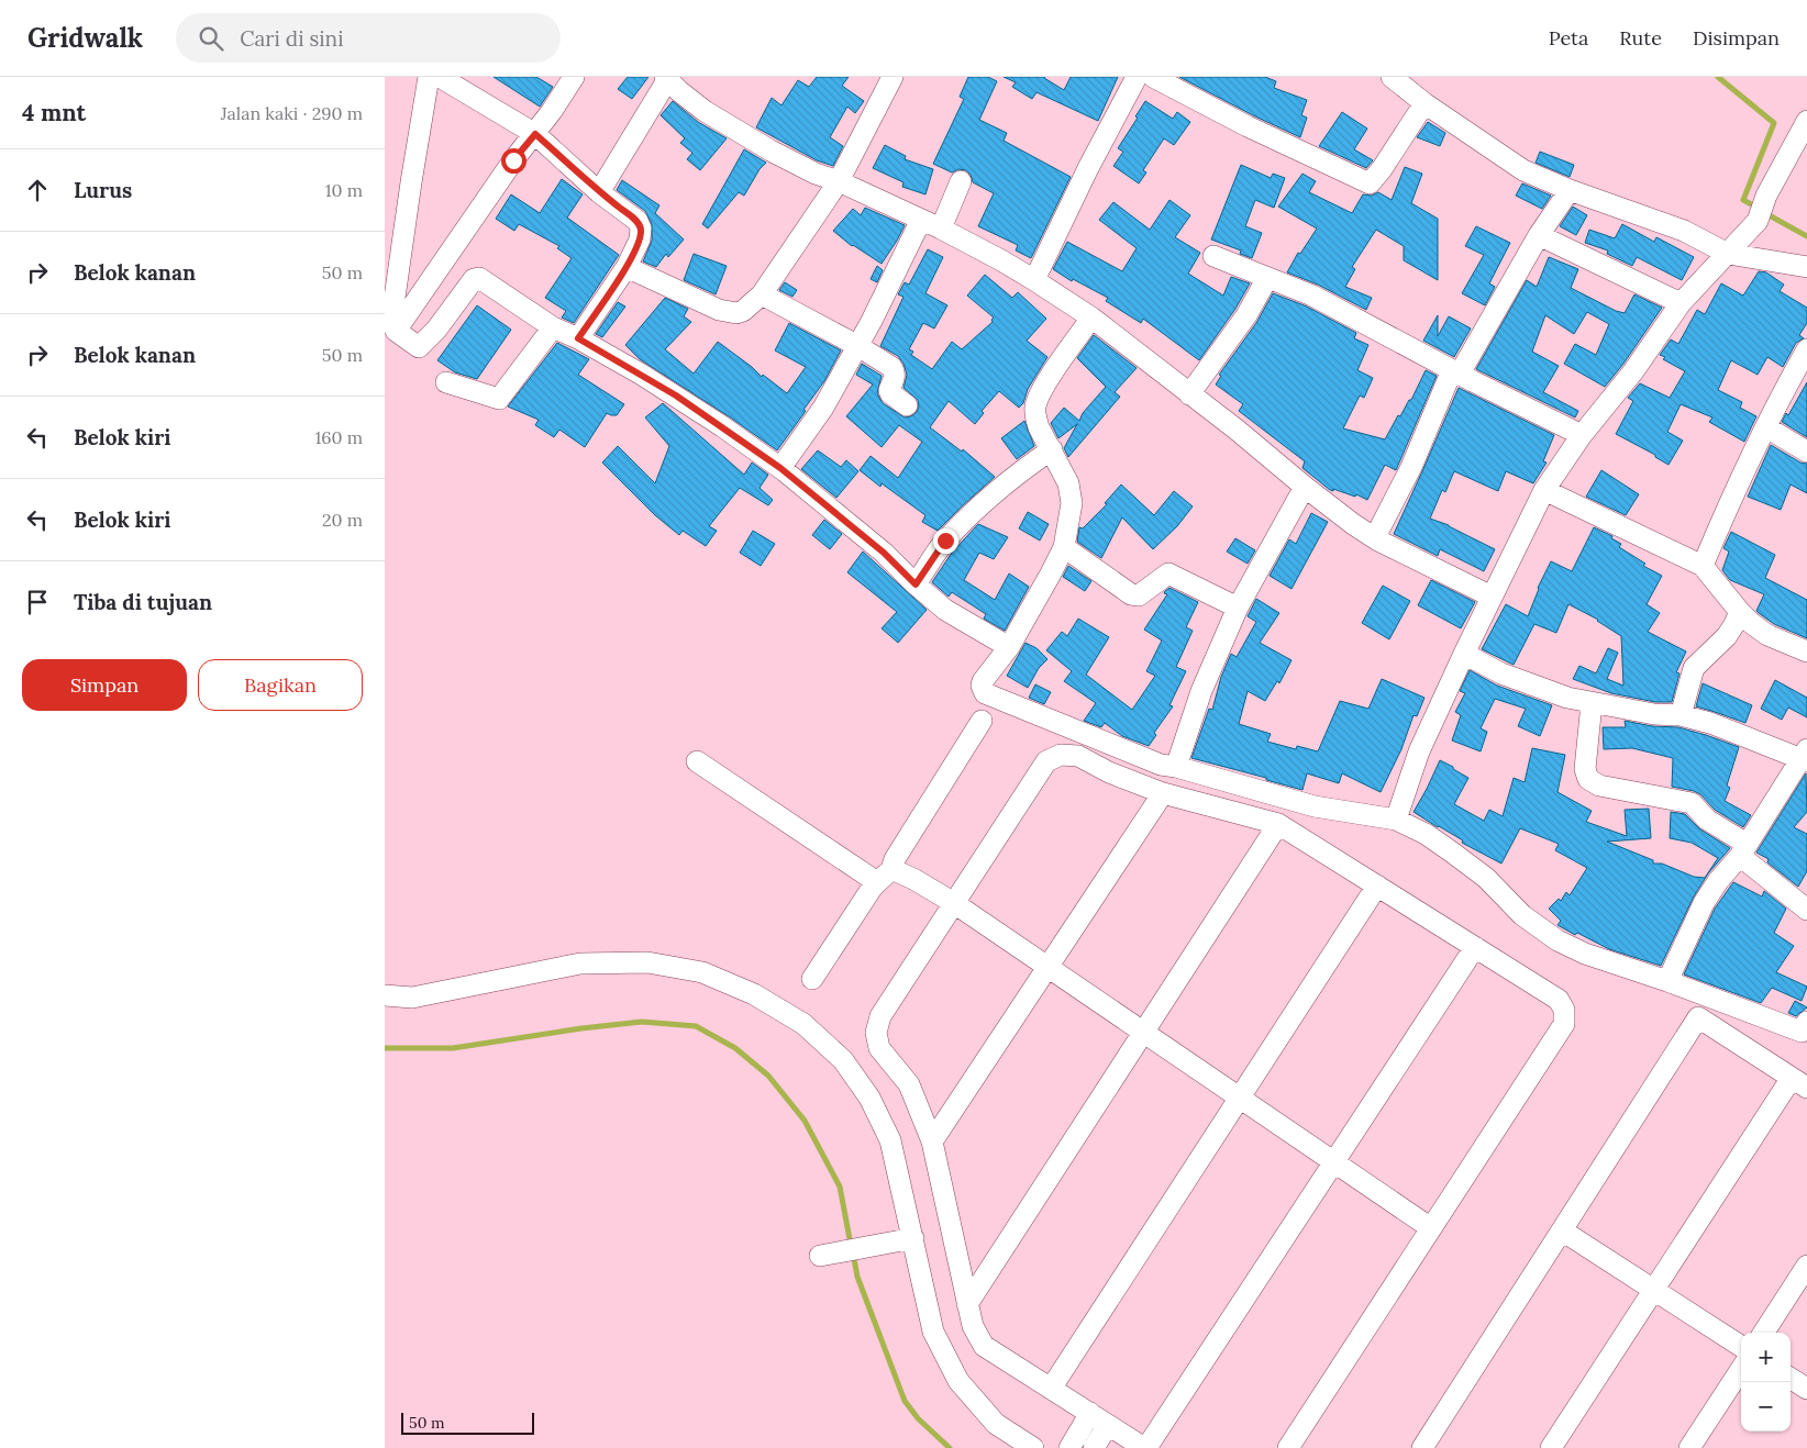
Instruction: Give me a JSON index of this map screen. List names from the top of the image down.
{
  "scale_bar": "50 m",
  "page": {
    "header": "Gridwalk",
    "search": "Cari di sini",
    "nav": ["Peta", "Rute", "Disimpan"],
    "heading": ["4 mnt", "Jalan kaki · 290 m"],
    "list": [
      ["Lurus", "10 m"],
      ["Belok kanan", "50 m"],
      ["Belok kanan", "50 m"],
      ["Belok kiri", "160 m"],
      ["Belok kiri", "20 m"],
      "Tiba di tujuan"
    ],
    "buttons": ["Simpan", "Bagikan"],
    "map_buttons": ["+", "−"],
    "scale": "50 m"
  }
}
